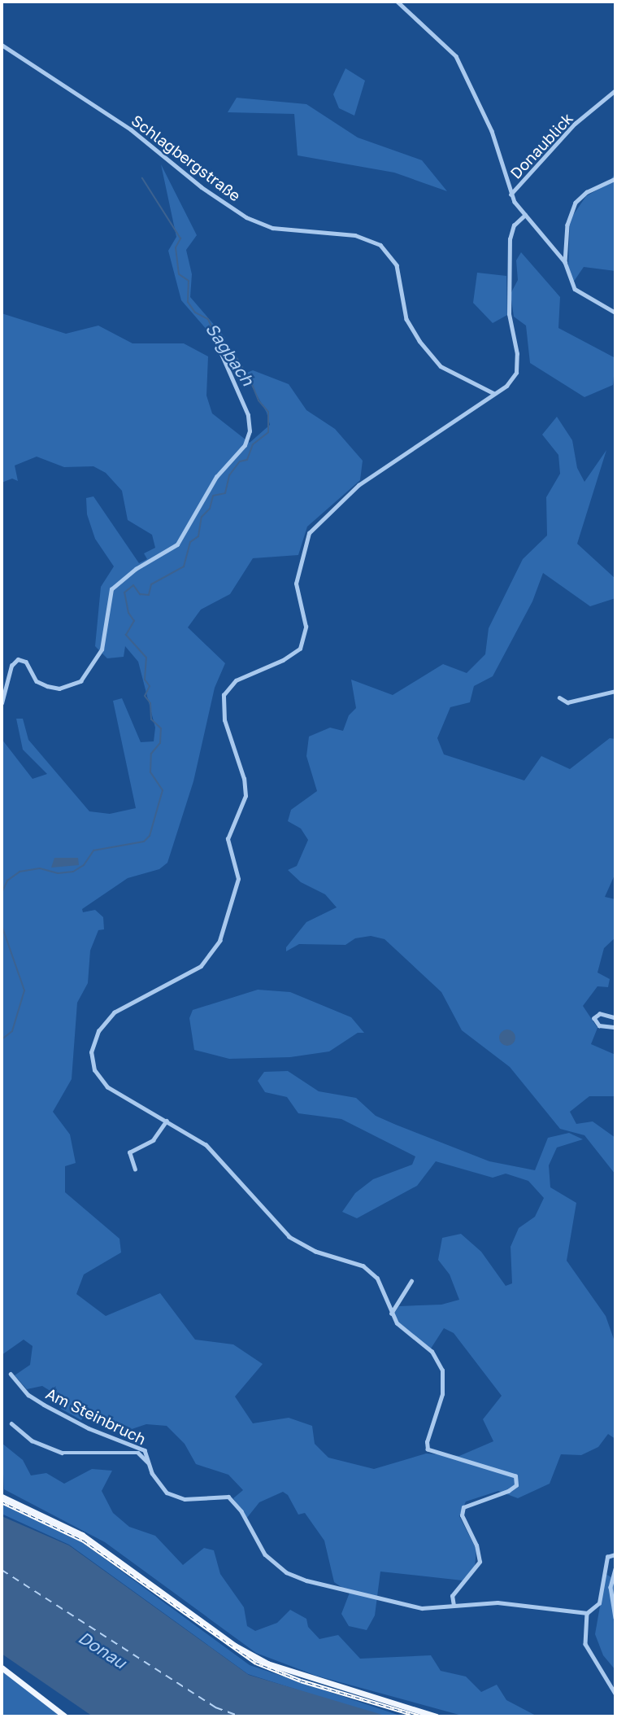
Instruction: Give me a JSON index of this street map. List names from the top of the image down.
{
  "streets": {
    "street": ["Donaublick", "Schlagbergstraße", "Am Steinbruch"]
  },
  "water": ["Sagbach", "Donau"]
}
